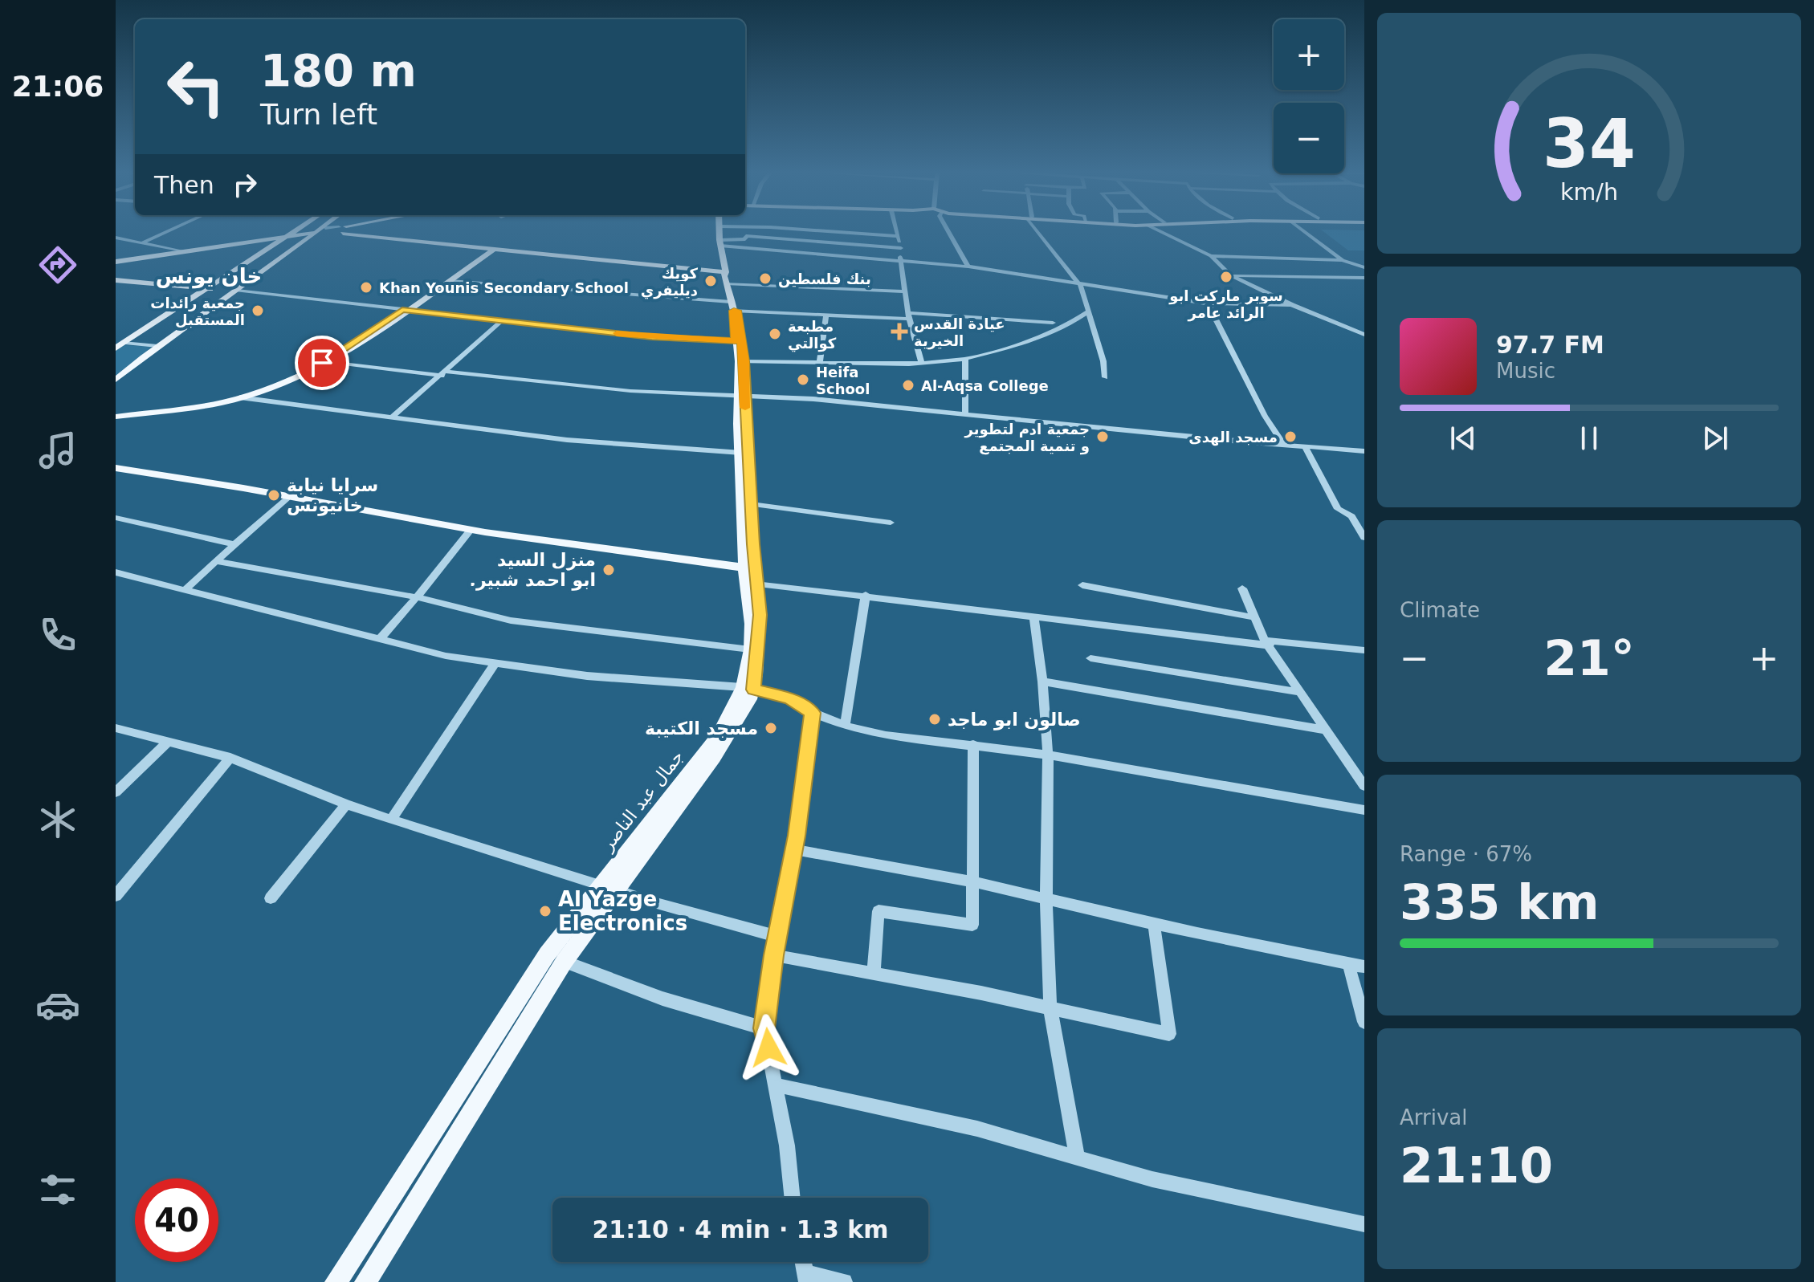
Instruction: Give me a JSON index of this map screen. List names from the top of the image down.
{
  "streets": {
    "main road": ["جمال عبد الناصر"]
  },
  "districts": ["خان يونس"],
  "places": {
    "other": [
      "سوبر ماركت ابو الرائد عامر",
      "بنك فلسطين",
      "كويك ديليفري",
      "Khan Younis Secondary School",
      "جمعية رائدات المستقبل",
      "مطبعة كوالتي",
      "Heifa School",
      "Al-Aqsa College",
      "جمعية ادم لتطوير و تنمية المجتمع",
      "مسجد الهدى",
      "سرايا نيابة خانيونس",
      "منزل السيد .ابو احمد شبير",
      "صالون ابو ماجد",
      "مسجد الكتيبة",
      "Al Yazge Electronics"
    ],
    "health": ["عيادة القدس الخيرية"]
  },
  "page": {
    "tabs": "21:06",
    "map_buttons": ["+", "−"],
    "turn": ["180 m", "Turn left"],
    "then": "Then",
    "song": ["97.7 FM", "Music"],
    "tile": [
      "Climate",
      ["Range · 67%", "335 km"],
      ["Arrival", "21:10"]
    ],
    "heat": ["−", "21°", "+"],
    "limit": "40",
    "trip": "21:10 · 4 min · 1.3 km",
    "gauge": ["34", "km/h"]
  }
}
